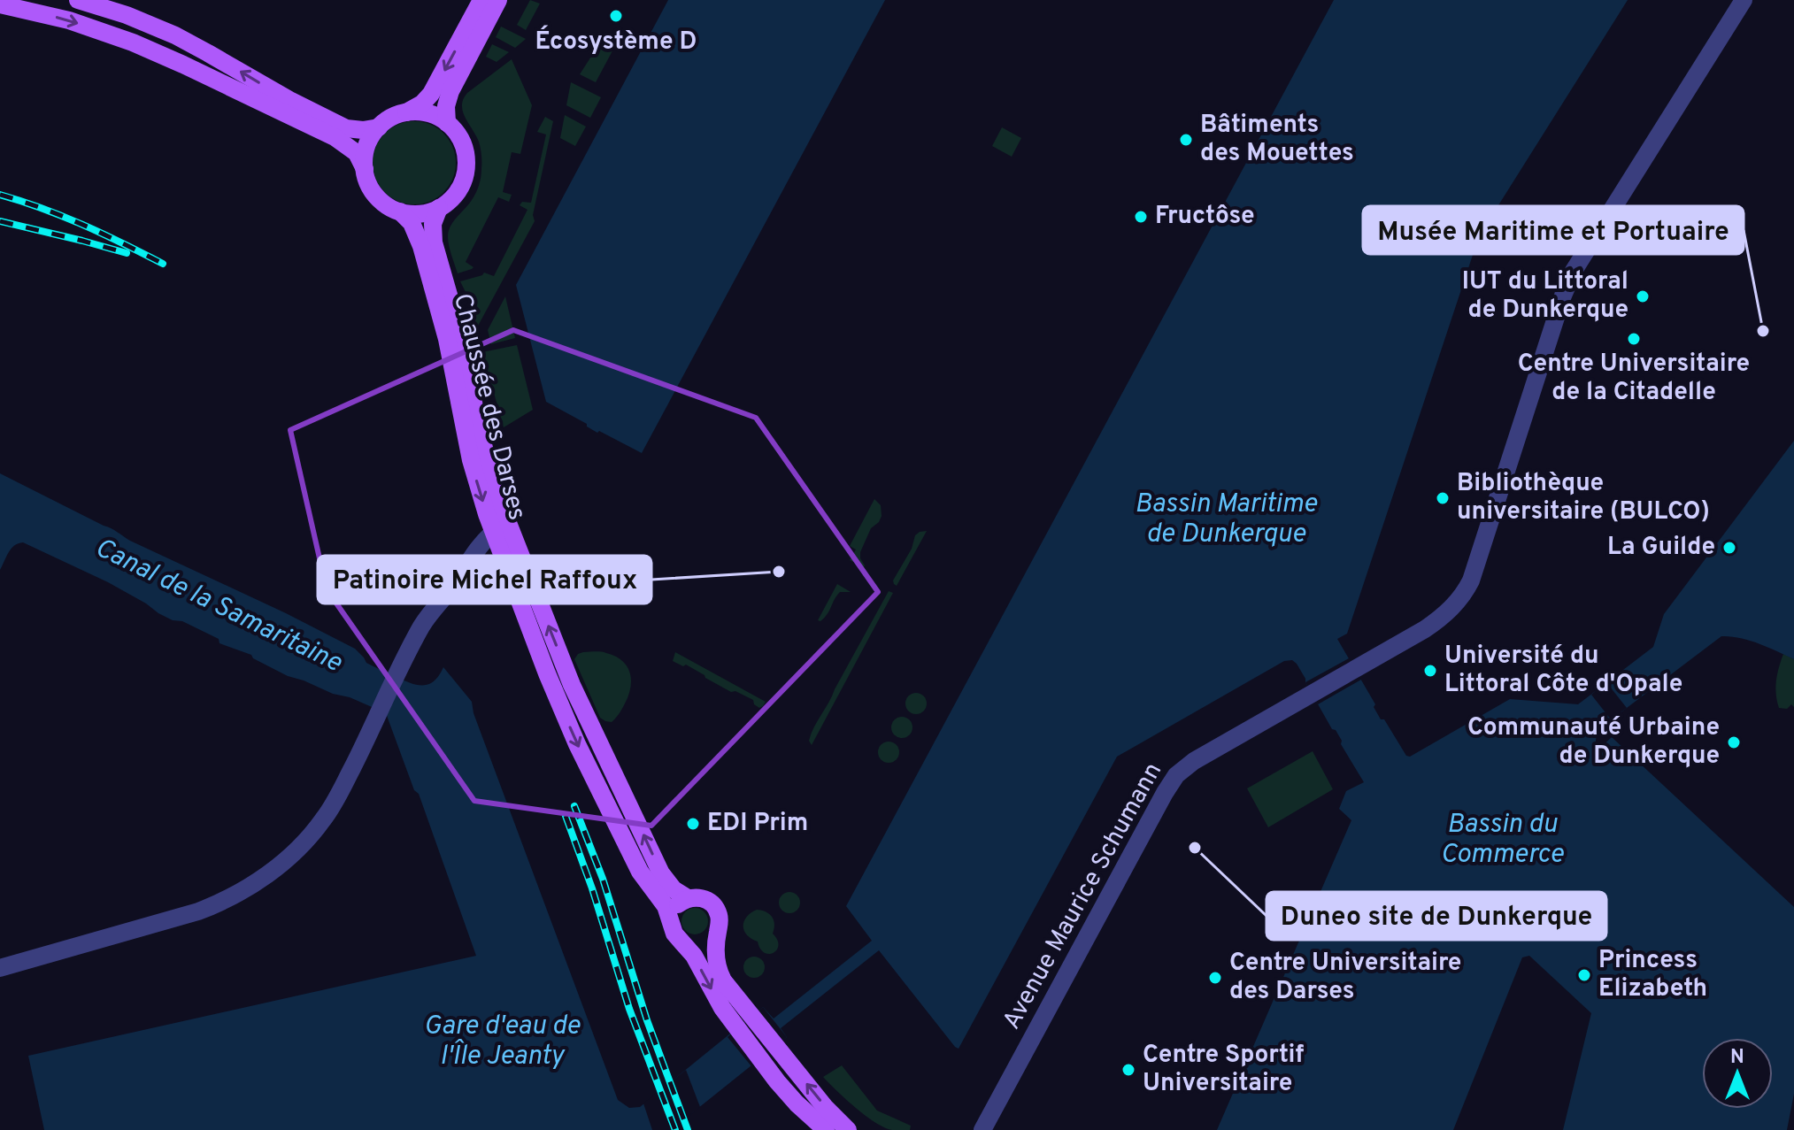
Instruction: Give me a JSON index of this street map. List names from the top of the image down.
{
  "streets": {
    "main road": ["Chaussée des Darses"],
    "street": ["Avenue Maurice Schumann"]
  },
  "water": [
    "Bassin Maritime de Dunkerque",
    "Canal de la Samaritaine",
    "Bassin du Commerce",
    "Gare d'eau de l'Île Jeanty"
  ],
  "places": [
    "Écosystème D",
    "Bâtiments des Mouettes",
    "Fructôse",
    "IUT du Littoral de Dunkerque",
    "Musée Maritime et Portuaire",
    "Centre Universitaire de la Citadelle",
    "Bibliothèque universitaire (BULCO)",
    "La Guilde",
    "Patinoire Michel Raffoux",
    "Université du Littoral Côte d'Opale",
    "Communauté Urbaine de Dunkerque",
    "EDI Prim",
    "Duneo site de Dunkerque",
    "Princess Elizabeth",
    "Centre Universitaire des Darses",
    "Centre Sportif Universitaire"
  ],
  "north": "top"
}
